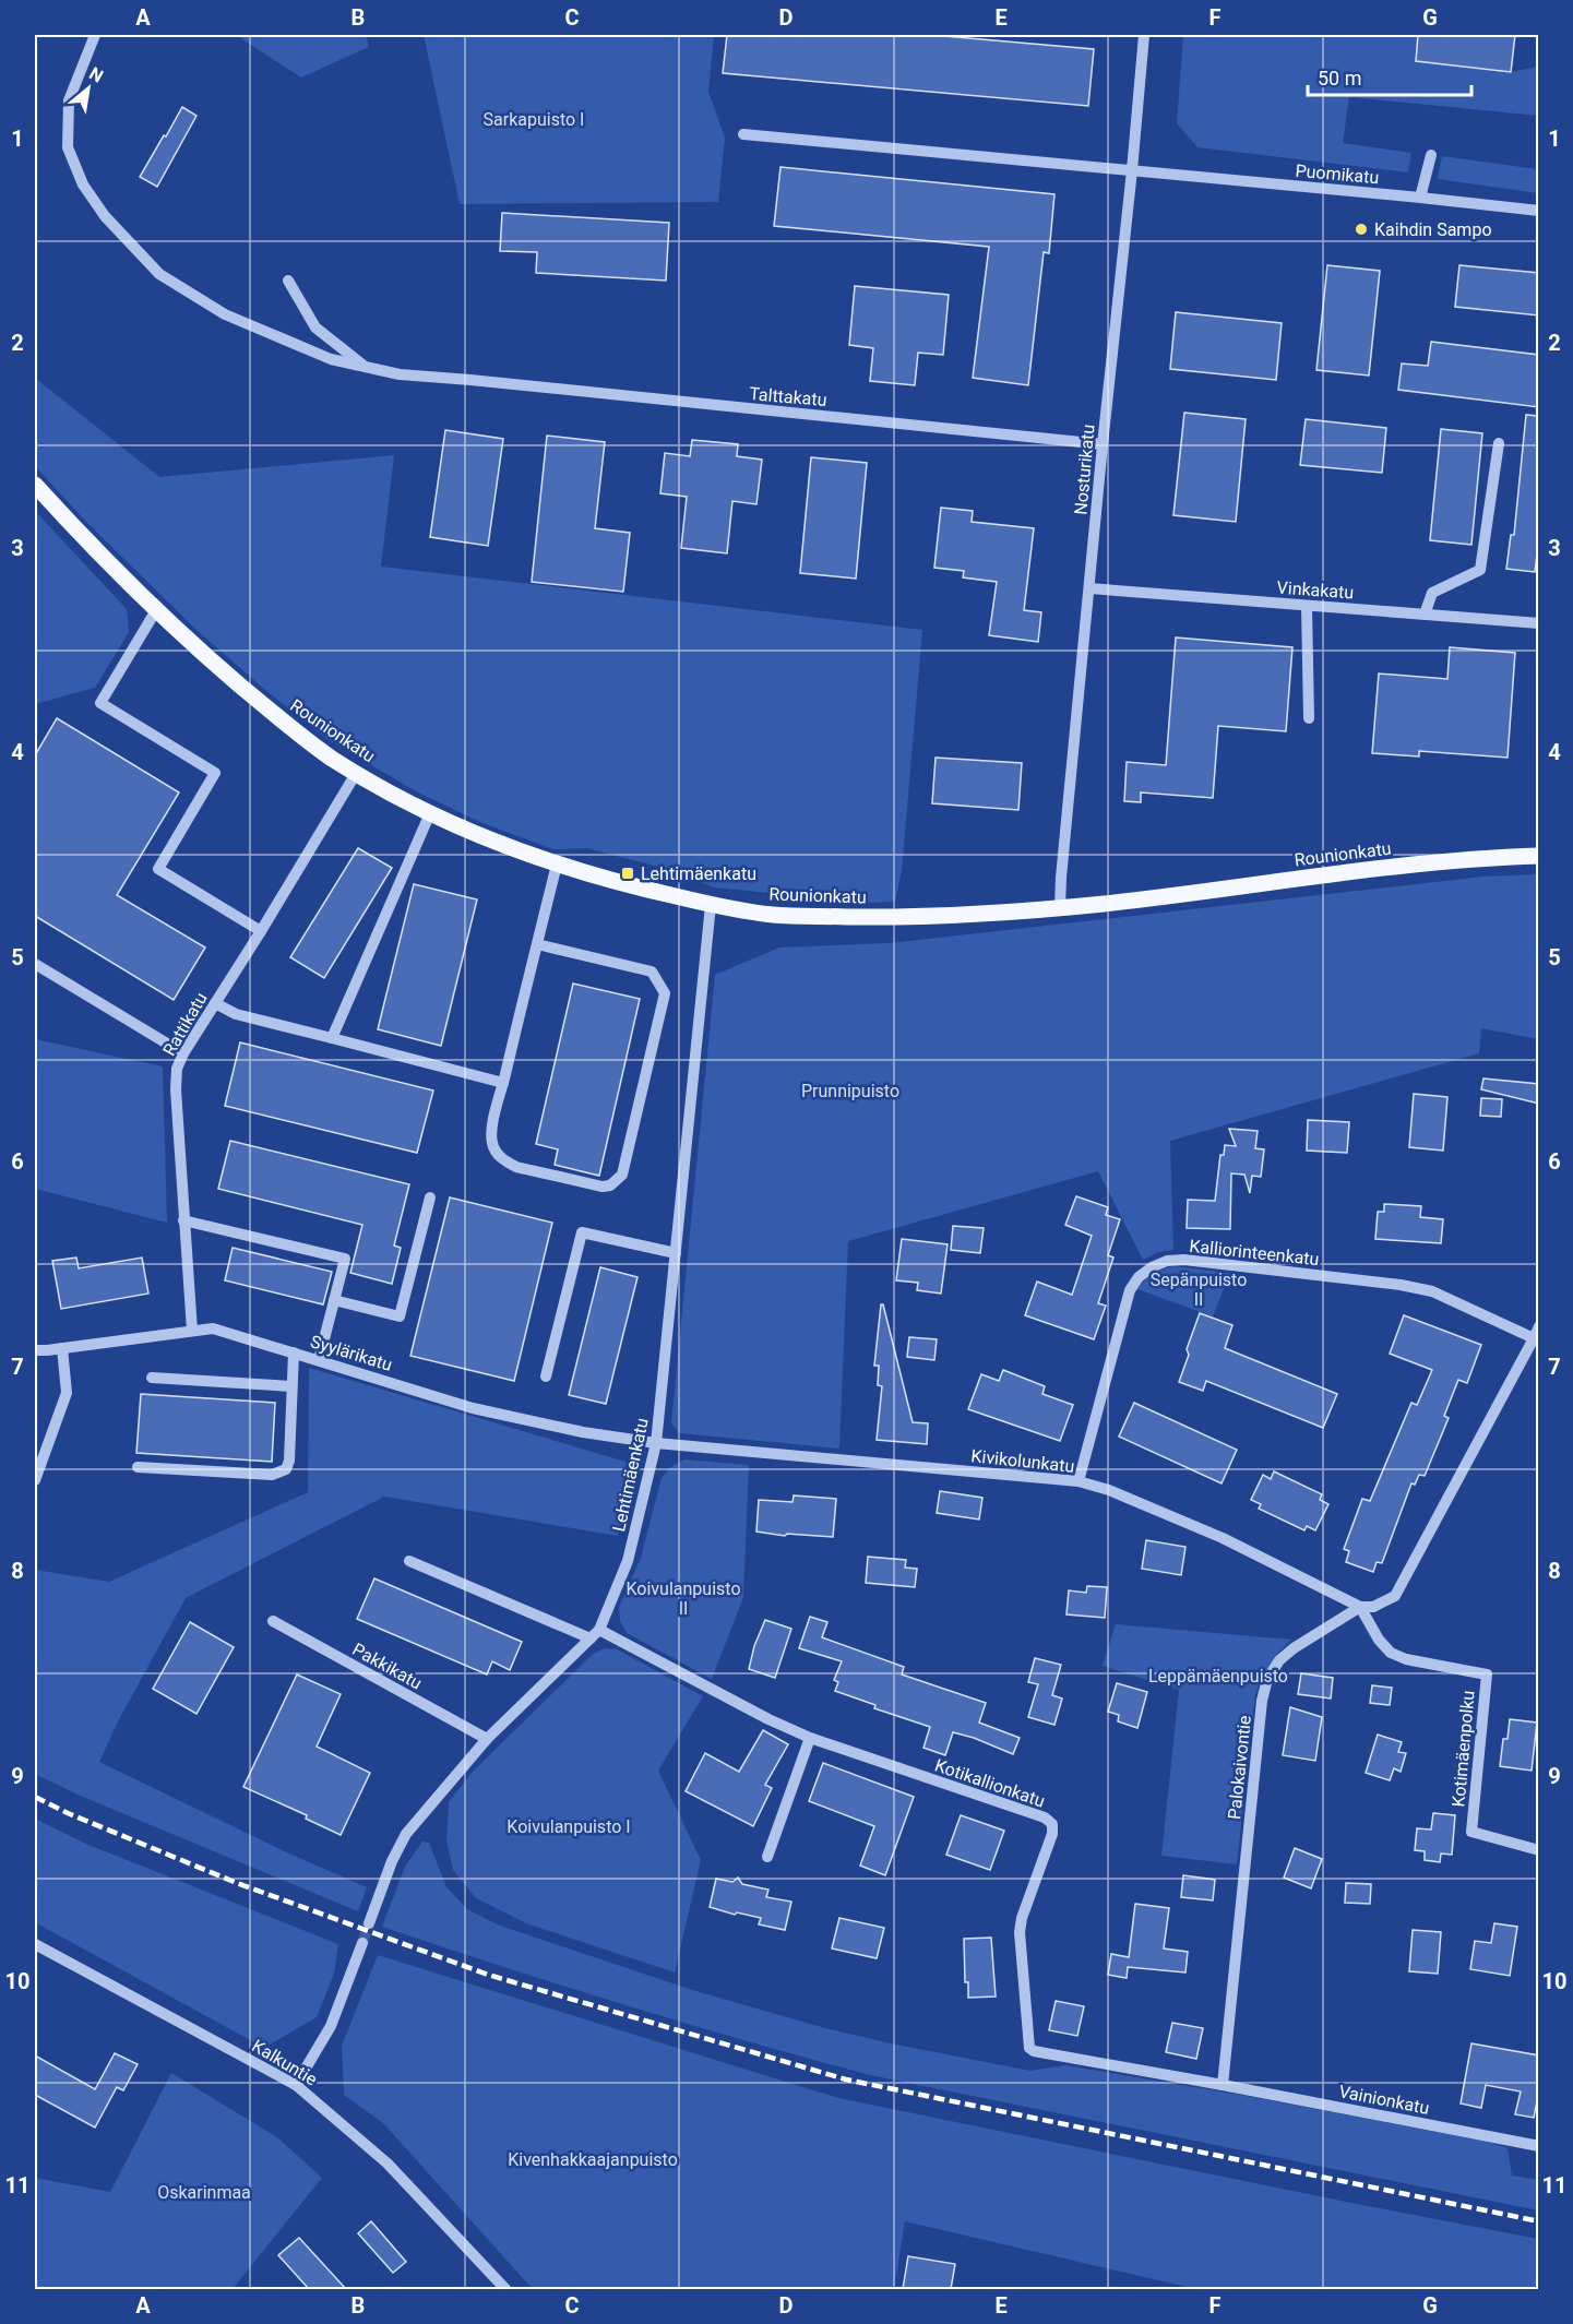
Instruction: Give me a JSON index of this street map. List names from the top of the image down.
{
  "streets": {
    "main road": ["Rounionkatu"],
    "street": [
      "Puomikatu",
      "Talttakatu",
      "Nosturikatu",
      "Vinkakatu",
      "Rattikatu",
      "Kalliorinteenkatu",
      "Syylärikatu",
      "Kivikolunkatu",
      "Lehtimäenkatu",
      "Pakkikatu",
      "Kotimäenpolku",
      "Palokaivontie",
      "Kotikallionkatu",
      "Kalkuntie",
      "Vainionkatu"
    ]
  },
  "crossings": [
    ["Puomikatu", "Nosturikatu"],
    ["Talttakatu", "Nosturikatu"],
    ["Nosturikatu", "Vinkakatu"],
    ["Nosturikatu", "Rounionkatu"],
    ["Rounionkatu", "Rattikatu"],
    ["Rounionkatu", "Lehtimäenkatu"],
    ["Rattikatu", "Syylärikatu"],
    ["Kalliorinteenkatu", "Kivikolunkatu"],
    ["Kalliorinteenkatu", "Palokaivontie"],
    ["Syylärikatu", "Kivikolunkatu"],
    ["Syylärikatu", "Lehtimäenkatu"],
    ["Kivikolunkatu", "Lehtimäenkatu"],
    ["Kivikolunkatu", "Kotimäenpolku"],
    ["Kivikolunkatu", "Palokaivontie"],
    ["Lehtimäenkatu", "Pakkikatu"],
    ["Lehtimäenkatu", "Kotikallionkatu"],
    ["Kotimäenpolku", "Palokaivontie"],
    ["Palokaivontie", "Kotikallionkatu"],
    ["Palokaivontie", "Vainionkatu"],
    ["Kotikallionkatu", "Vainionkatu"]
  ],
  "parks": [
    "Sarkapuisto I",
    "Prunnipuisto",
    "Sepänpuisto II",
    "Koivulanpuisto II",
    "Leppämäenpuisto",
    "Koivulanpuisto I",
    "Kivenhakkaajanpuisto",
    "Oskarinmaa"
  ],
  "places": {
    "other": ["Kaihdin Sampo"],
    "transit": ["Lehtimäenkatu"]
  },
  "scale_bar": "50 m",
  "north": "top right",
  "grid": {
    "columns": [
      "A",
      "B",
      "C",
      "D",
      "E",
      "F",
      "G"
    ],
    "rows": [
      "1",
      "2",
      "3",
      "4",
      "5",
      "6",
      "7",
      "8",
      "9",
      "10",
      "11"
    ]
  }
}
